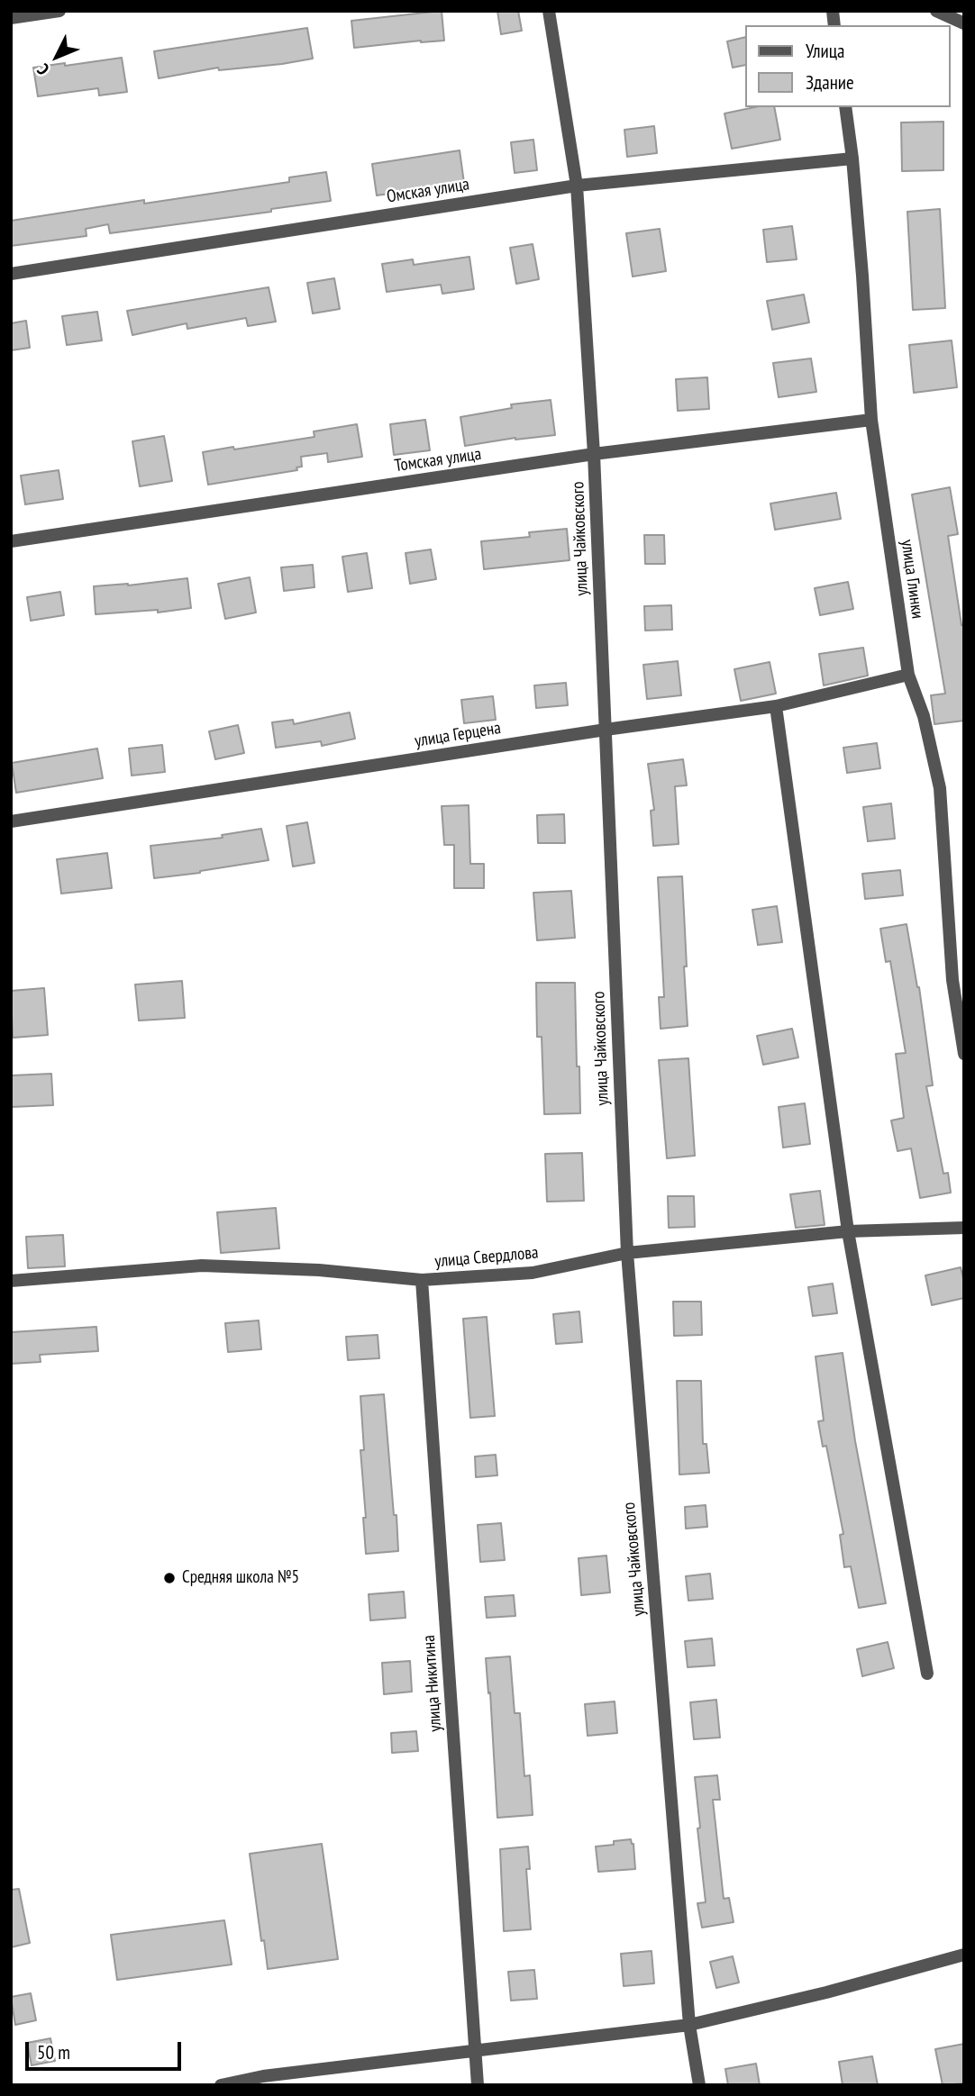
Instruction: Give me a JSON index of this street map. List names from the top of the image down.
{
  "streets": {
    "street": [
      "Омская улица",
      "Томская улица",
      "улица Чайковского",
      "улица Глинки",
      "улица Герцена",
      "улица Свердлова",
      "улица Никитина"
    ]
  },
  "crossings": [
    ["Омская улица", "улица Чайковского"],
    ["Омская улица", "улица Глинки"],
    ["Томская улица", "улица Чайковского"],
    ["Томская улица", "улица Глинки"],
    ["улица Чайковского", "улица Герцена"],
    ["улица Чайковского", "улица Свердлова"],
    ["улица Глинки", "улица Герцена"],
    ["улица Свердлова", "улица Никитина"]
  ],
  "places": ["Средняя школа №5"],
  "legend": ["Улица", "Здание"],
  "scale_bar": "50 m",
  "north": "bottom left"
}
